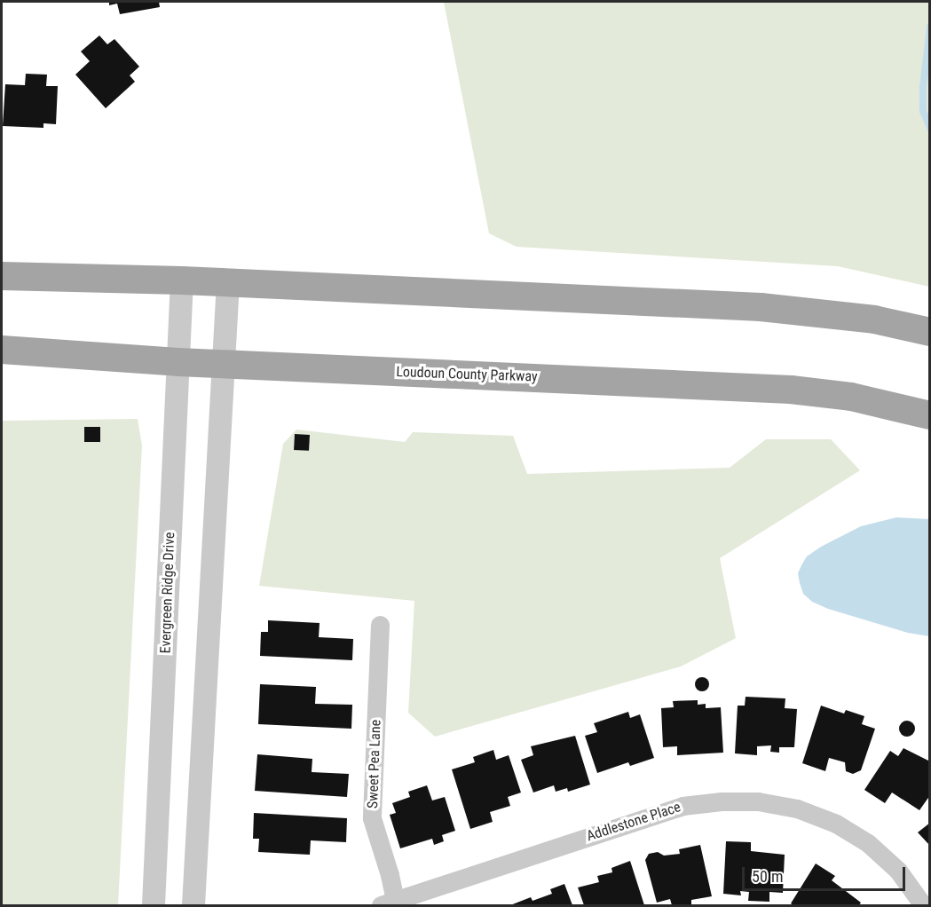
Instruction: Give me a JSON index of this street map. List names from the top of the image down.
{
  "streets": {
    "main road": ["Loudoun County Parkway"],
    "street": ["Evergreen Ridge Drive", "Sweet Pea Lane", "Addlestone Place"]
  },
  "crossings": [
    ["Loudoun County Parkway", "Evergreen Ridge Drive"],
    ["Sweet Pea Lane", "Addlestone Place"]
  ],
  "scale_bar": "50 m"
}
